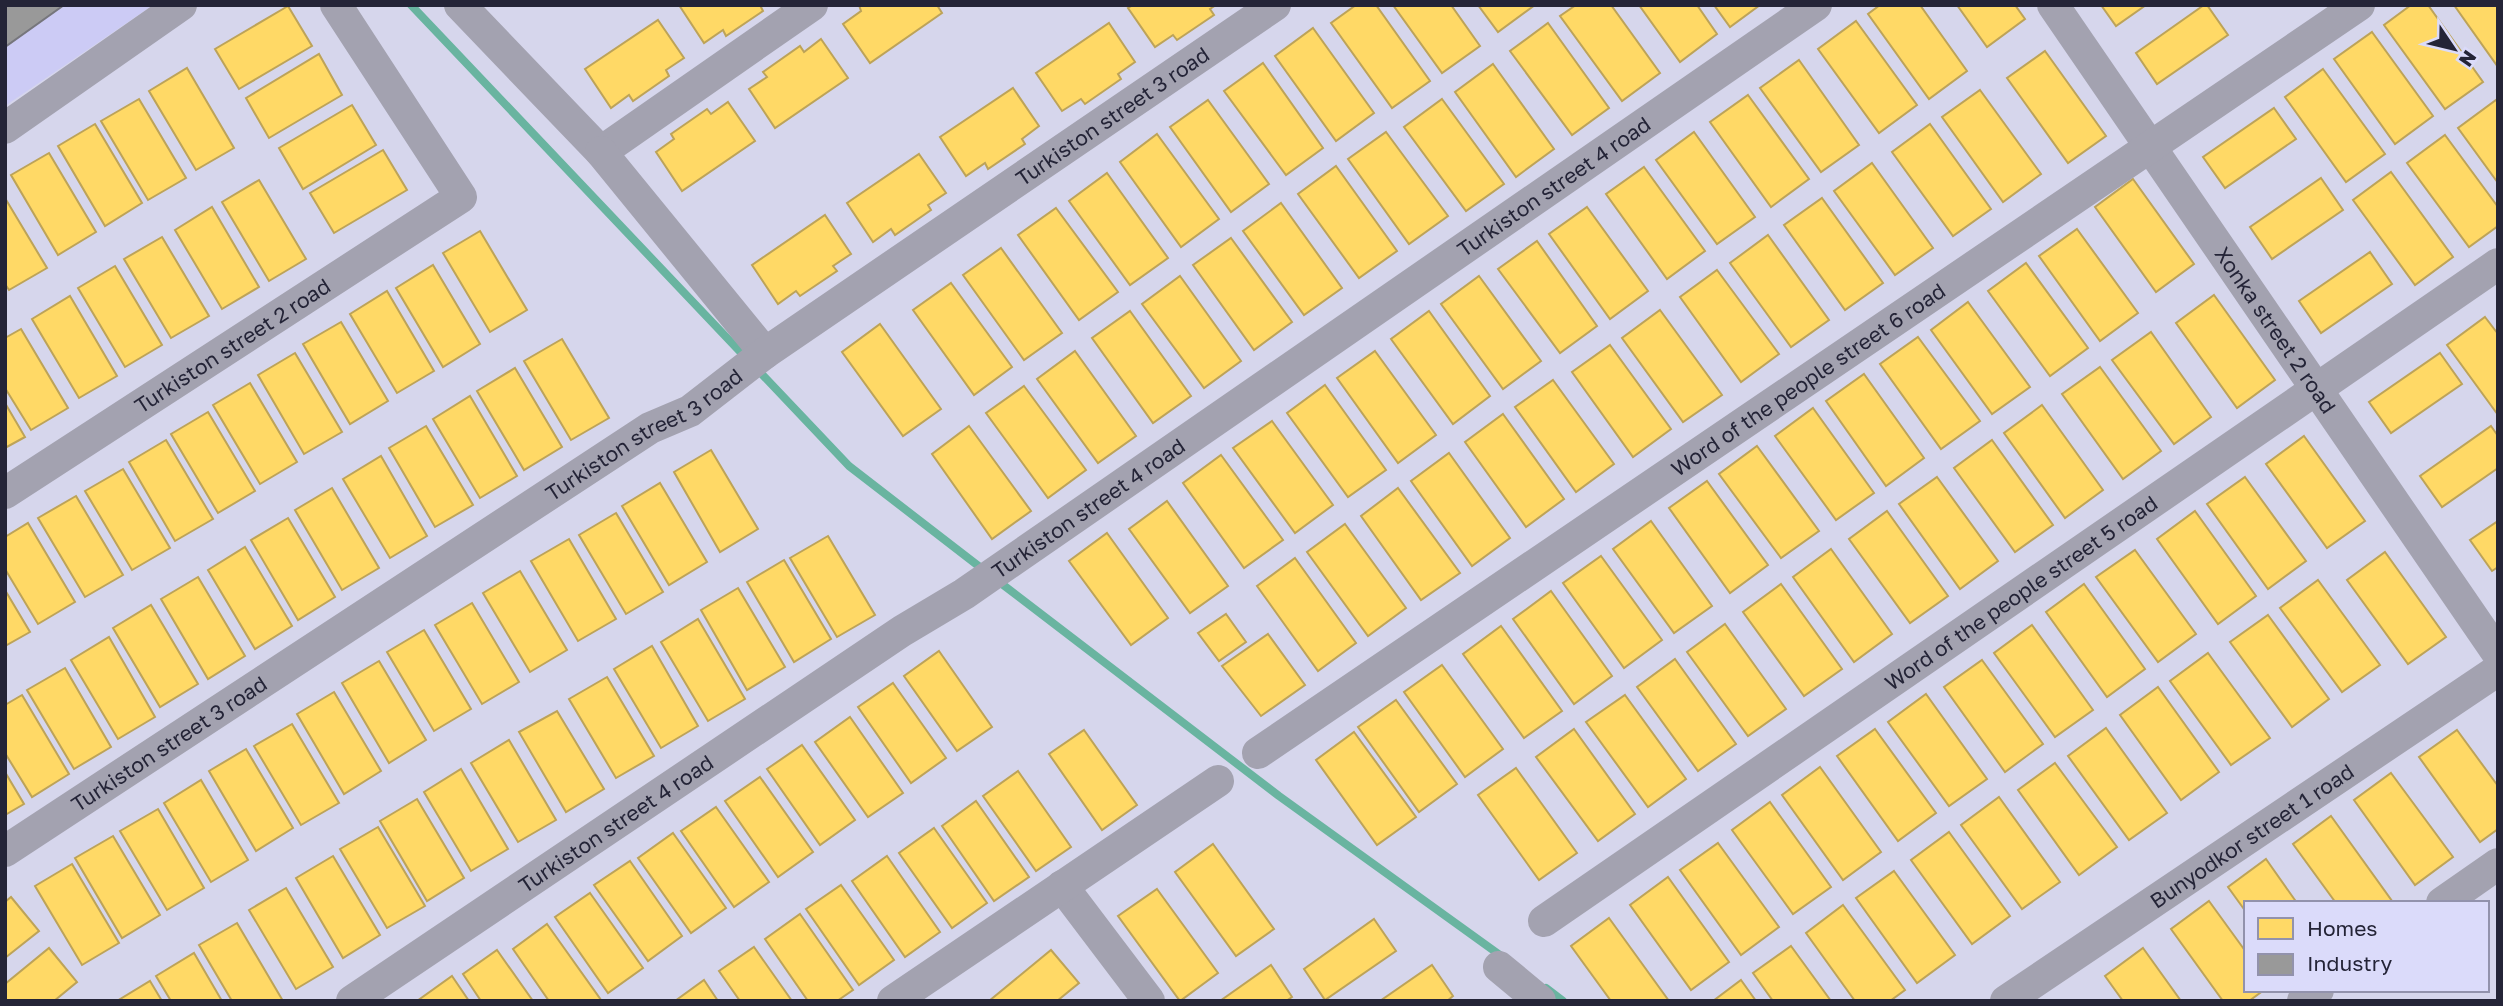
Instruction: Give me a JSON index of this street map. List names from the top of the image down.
{
  "streets": {
    "street": [
      "Turkiston street 3 road",
      "Turkiston street 4 road",
      "Xonka street 2 road",
      "Turkiston street 2 road",
      "Word of the people street 6 road",
      "Word of the people street 5 road",
      "Bunyodkor street 1 road"
    ]
  },
  "crossings": [
    ["Xonka street 2 road", "Word of the people street 6 road"],
    ["Xonka street 2 road", "Word of the people street 5 road"]
  ],
  "legend": ["Homes", "Industry"],
  "north": "bottom right"
}
